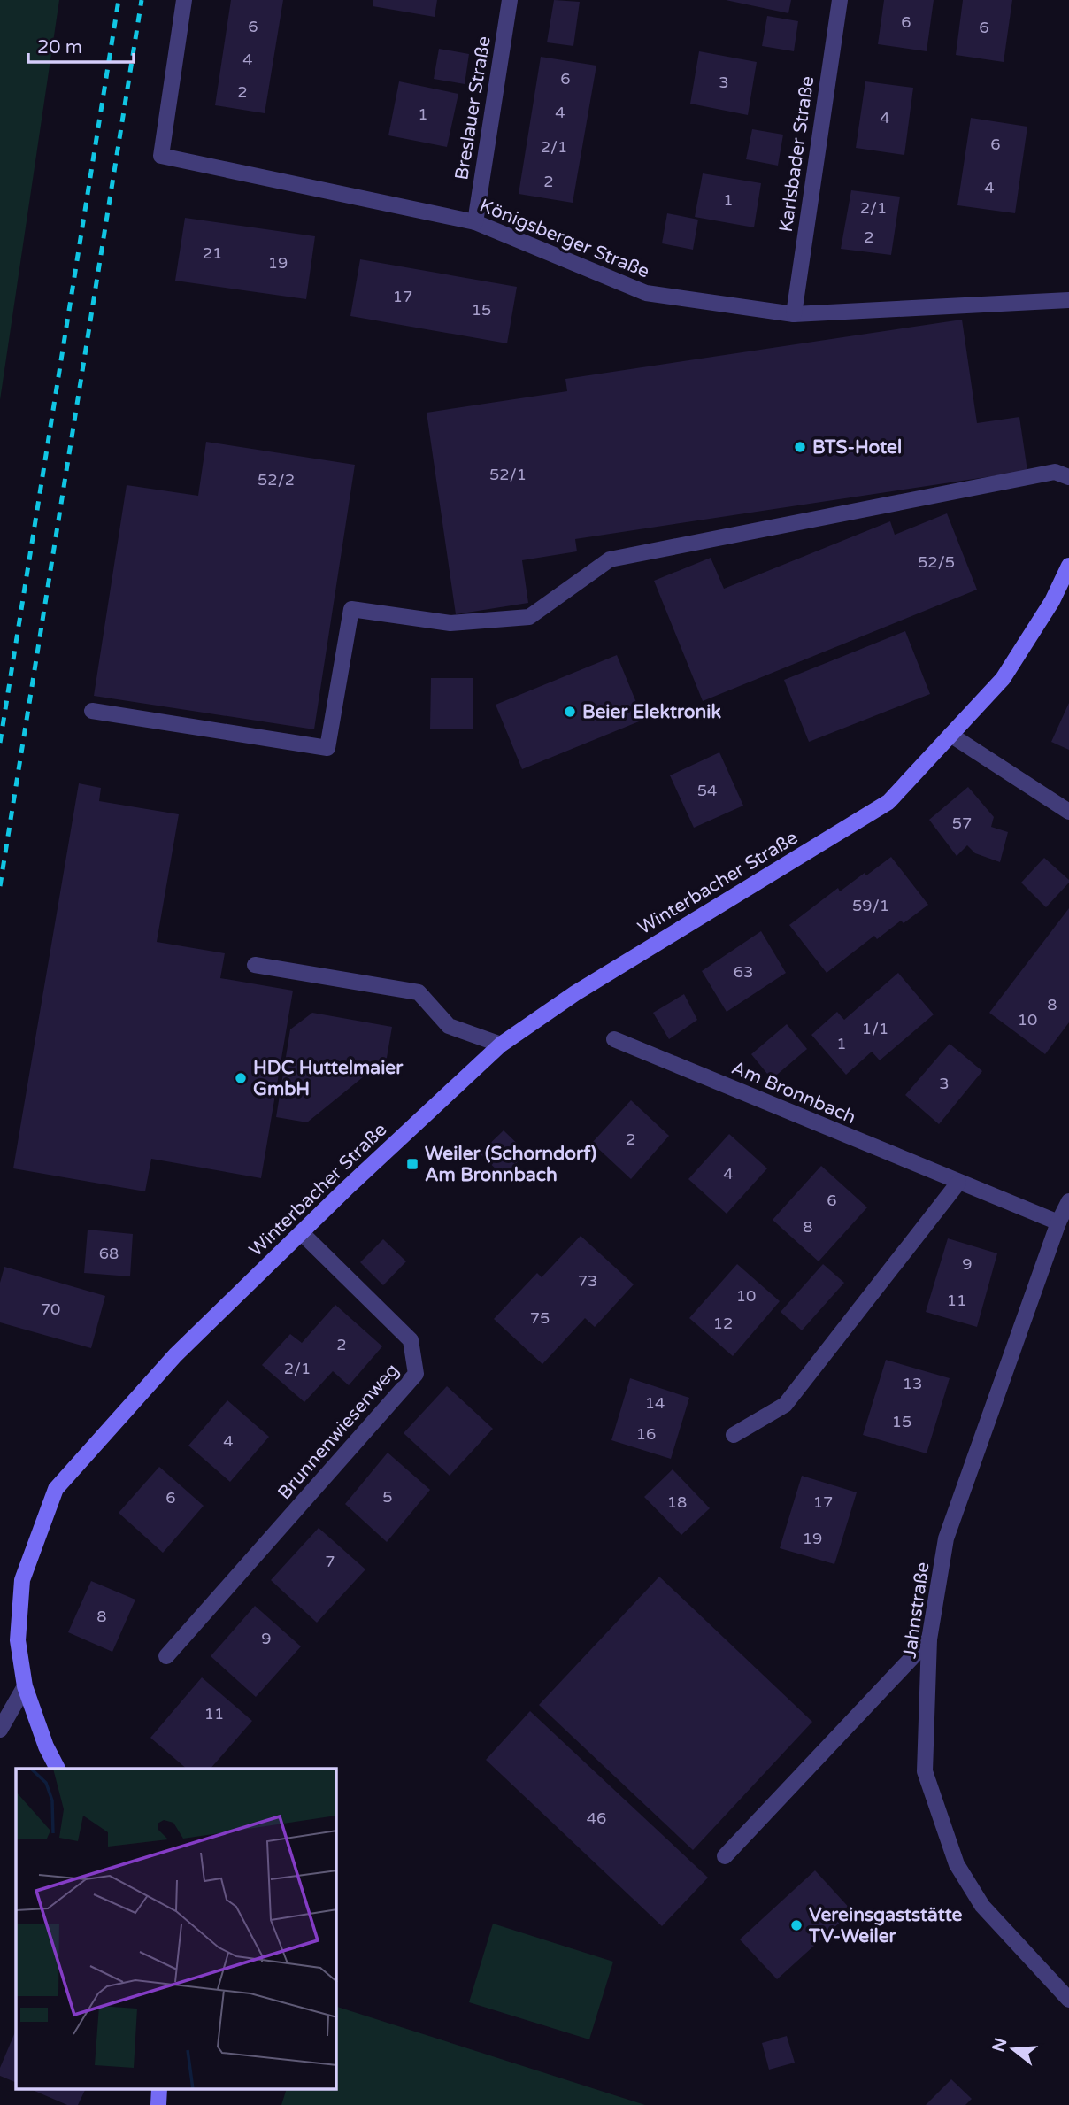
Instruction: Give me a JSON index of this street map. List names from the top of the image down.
{
  "streets": {
    "street": [
      "Breslauer Straße",
      "Karlsbader Straße",
      "Königsberger Straße",
      "Winterbacher Straße",
      "Am Bronnbach",
      "Brunnenwiesenweg",
      "Jahnstraße"
    ]
  },
  "crossings": [
    ["Breslauer Straße", "Königsberger Straße"],
    ["Karlsbader Straße", "Königsberger Straße"],
    ["Winterbacher Straße", "Brunnenwiesenweg"],
    ["Am Bronnbach", "Jahnstraße"]
  ],
  "places": {
    "other": [
      "BTS-Hotel",
      "Beier Elektronik",
      "HDC Huttelmaier GmbH",
      "Vereinsgaststätte TV-Weiler"
    ],
    "transit": ["Weiler (Schorndorf) Am Bronnbach"]
  },
  "house_numbers": [
    "6",
    "6",
    "6",
    "4",
    "6",
    "3",
    "2",
    "4",
    "1",
    "4",
    "6",
    "2/1",
    "2",
    "4",
    "1",
    "2/1",
    "2",
    "21",
    "19",
    "17",
    "15",
    "52/1",
    "52/2",
    "52/5",
    "54",
    "57",
    "59/1",
    "63",
    "8",
    "10",
    "1/1",
    "1",
    "3",
    "2",
    "4",
    "6",
    "8",
    "68",
    "9",
    "73",
    "10",
    "11",
    "70",
    "75",
    "12",
    "2",
    "2/1",
    "13",
    "14",
    "15",
    "16",
    "4",
    "5",
    "6",
    "18",
    "17",
    "19",
    "7",
    "8",
    "9",
    "11",
    "46"
  ],
  "scale_bar": "20 m",
  "north": "left"
}
